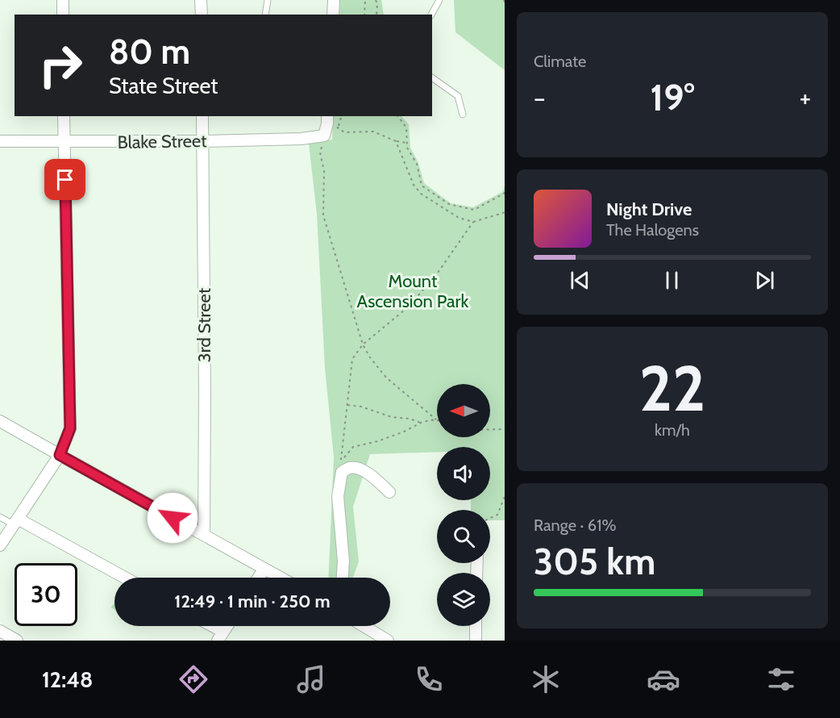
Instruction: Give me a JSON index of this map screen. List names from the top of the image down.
{
  "streets": {
    "street": ["Blake Street", "3rd Street"]
  },
  "crossings": [
    ["Blake Street", "3rd Street"]
  ],
  "parks": ["Mount Ascension Park"],
  "north": "left",
  "page": {
    "tile": [
      "Climate",
      ["22", "km/h"],
      ["Range · 61%", "305 km"]
    ],
    "turn": ["80 m", "State Street"],
    "heat": ["−", "19°", "+"],
    "song": ["Night Drive", "The Halogens"],
    "limit": "30",
    "trip": "12:49 · 1 min · 250 m",
    "tabs": "12:48"
  }
}
